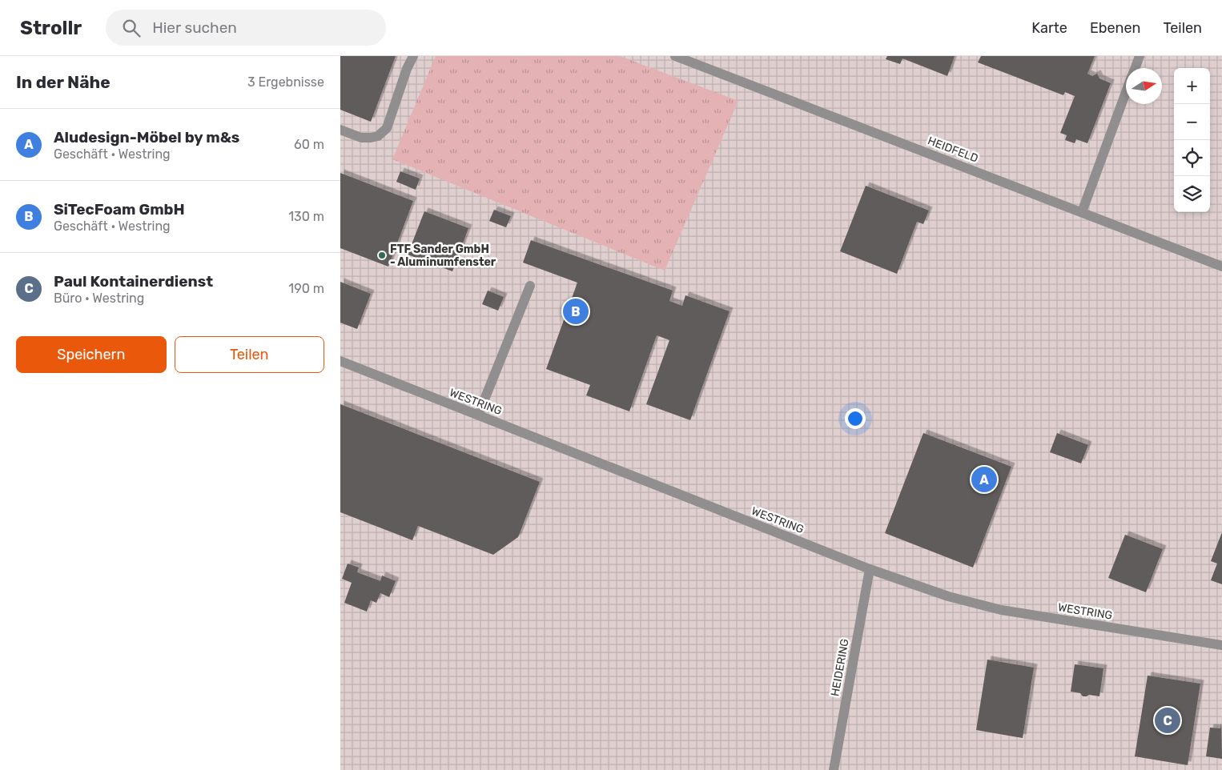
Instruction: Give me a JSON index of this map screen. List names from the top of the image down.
{
  "streets": {
    "street": ["HEIDFELD", "WESTRING", "HEIDERING"]
  },
  "crossings": [
    ["WESTRING", "HEIDERING"]
  ],
  "places": ["FTF Sander GmbH - Aluminumfenster"],
  "north": "right",
  "page": {
    "header": "Strollr",
    "search": "Hier suchen",
    "nav": ["Karte", "Ebenen", "Teilen"],
    "heading": ["In der Nähe", "3 Ergebnisse"],
    "map_buttons": ["+", "−"],
    "list": [
      {
        "mark": "A",
        "name": "Aludesign-Möbel by m&s",
        "note": "Geschäft · Westring",
        "value": "60 m"
      },
      {
        "mark": "B",
        "name": "SiTecFoam GmbH",
        "note": "Geschäft · Westring",
        "value": "130 m"
      },
      {
        "mark": "C",
        "name": "Paul Kontainerdienst",
        "note": "Büro · Westring",
        "value": "190 m"
      }
    ],
    "pins": ["B", "A", "C"],
    "buttons": ["Speichern", "Teilen"]
  }
}
